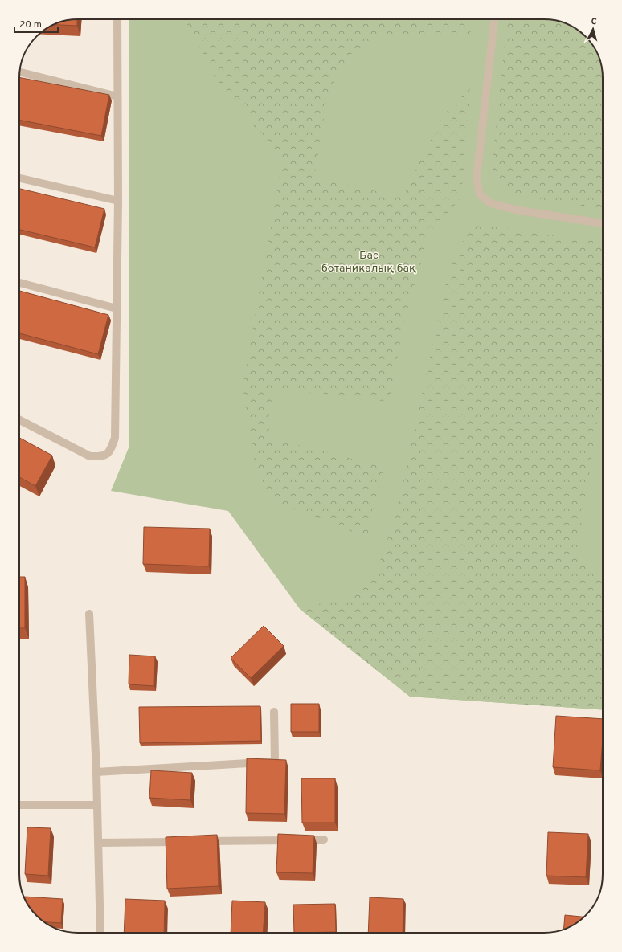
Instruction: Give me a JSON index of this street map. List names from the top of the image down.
{
  "parks": ["Бас ботаникалық бақ"],
  "scale_bar": "20 m",
  "north": "top"
}
